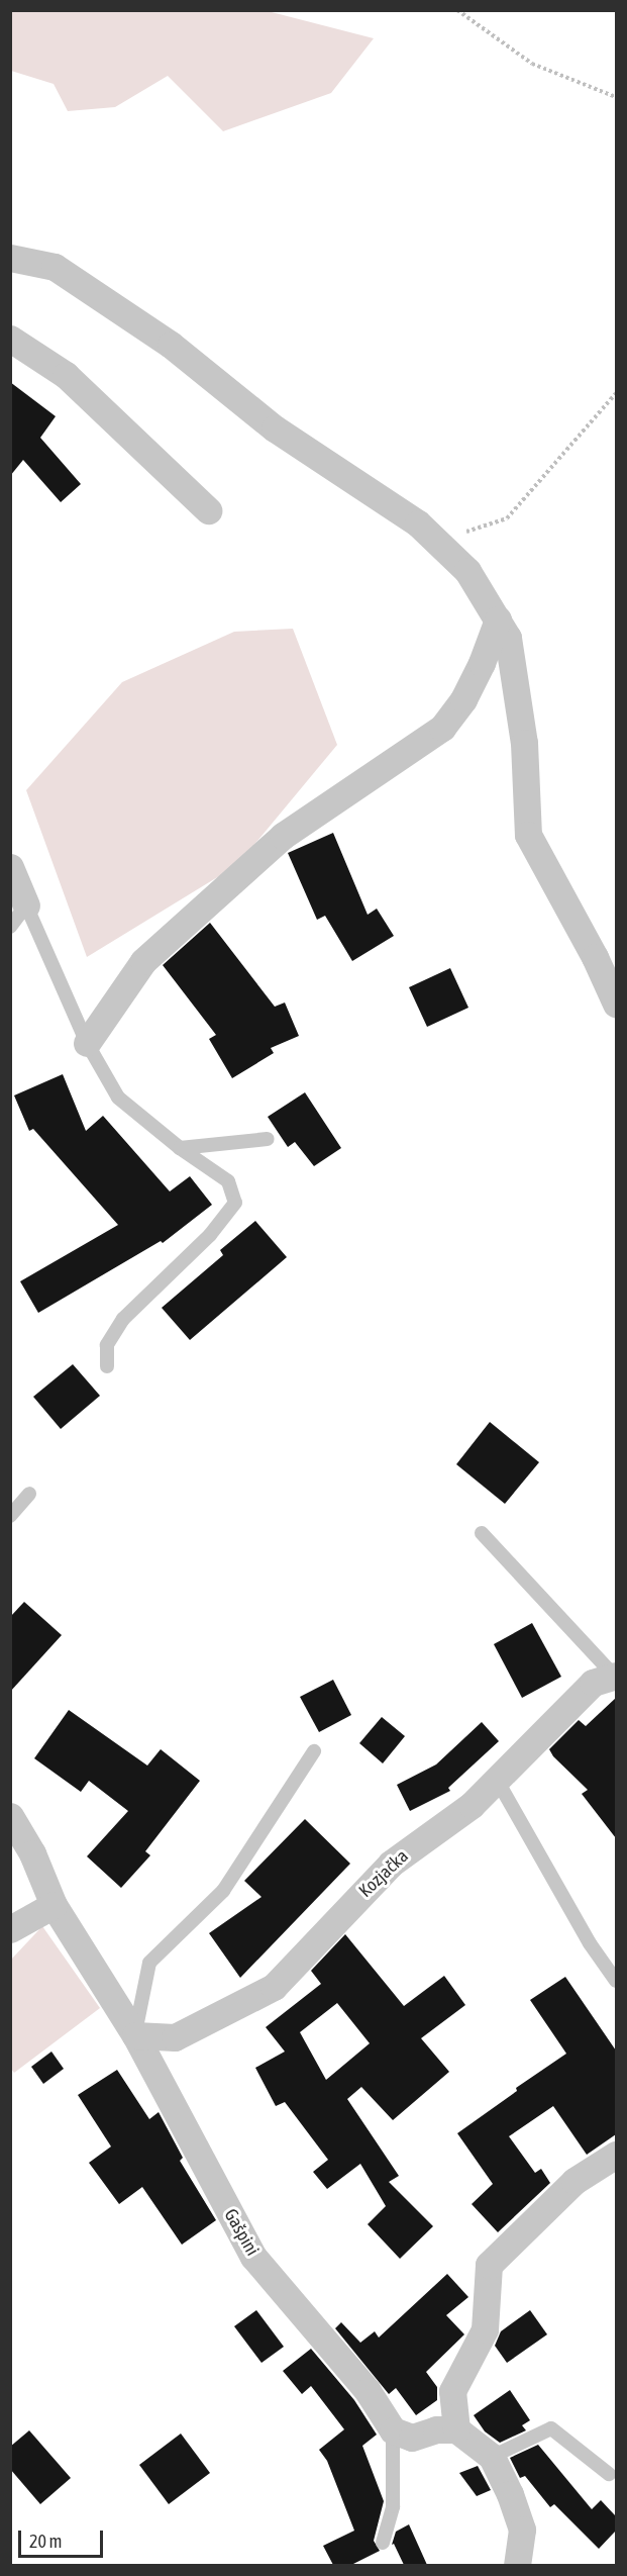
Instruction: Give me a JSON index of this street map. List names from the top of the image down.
{
  "streets": {
    "street": ["Kozjačka", "Gašpini"]
  },
  "crossings": [
    ["Kozjačka", "Gašpini"]
  ],
  "scale_bar": "20 m"
}
